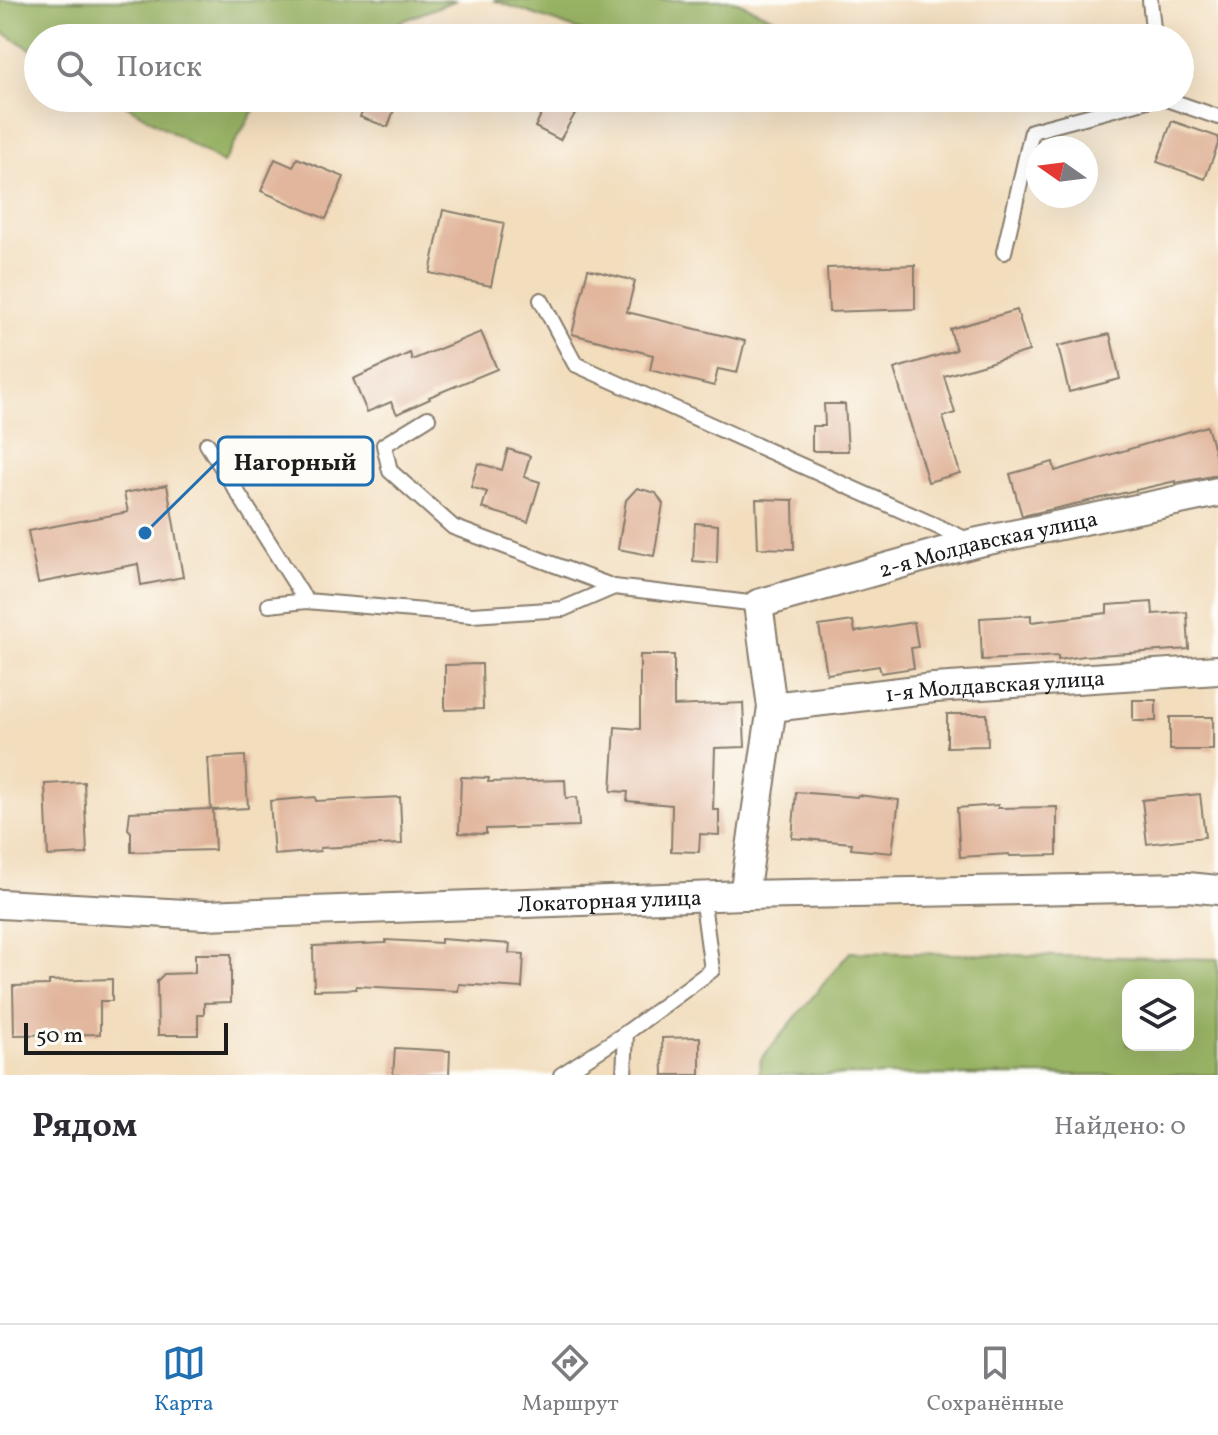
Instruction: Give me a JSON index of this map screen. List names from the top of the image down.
{
  "streets": {
    "street": ["2-я Молдавская улица", "1-я Молдавская улица", "Локаторная улица"]
  },
  "places": ["Нагорный"],
  "scale_bar": "50 m",
  "north": "left",
  "page": {
    "search": "Поиск",
    "scale": "50 m",
    "heading": ["Рядом", "Найдено: 0"],
    "nav": ["Карта", "Маршрут", "Сохранённые"]
  }
}
